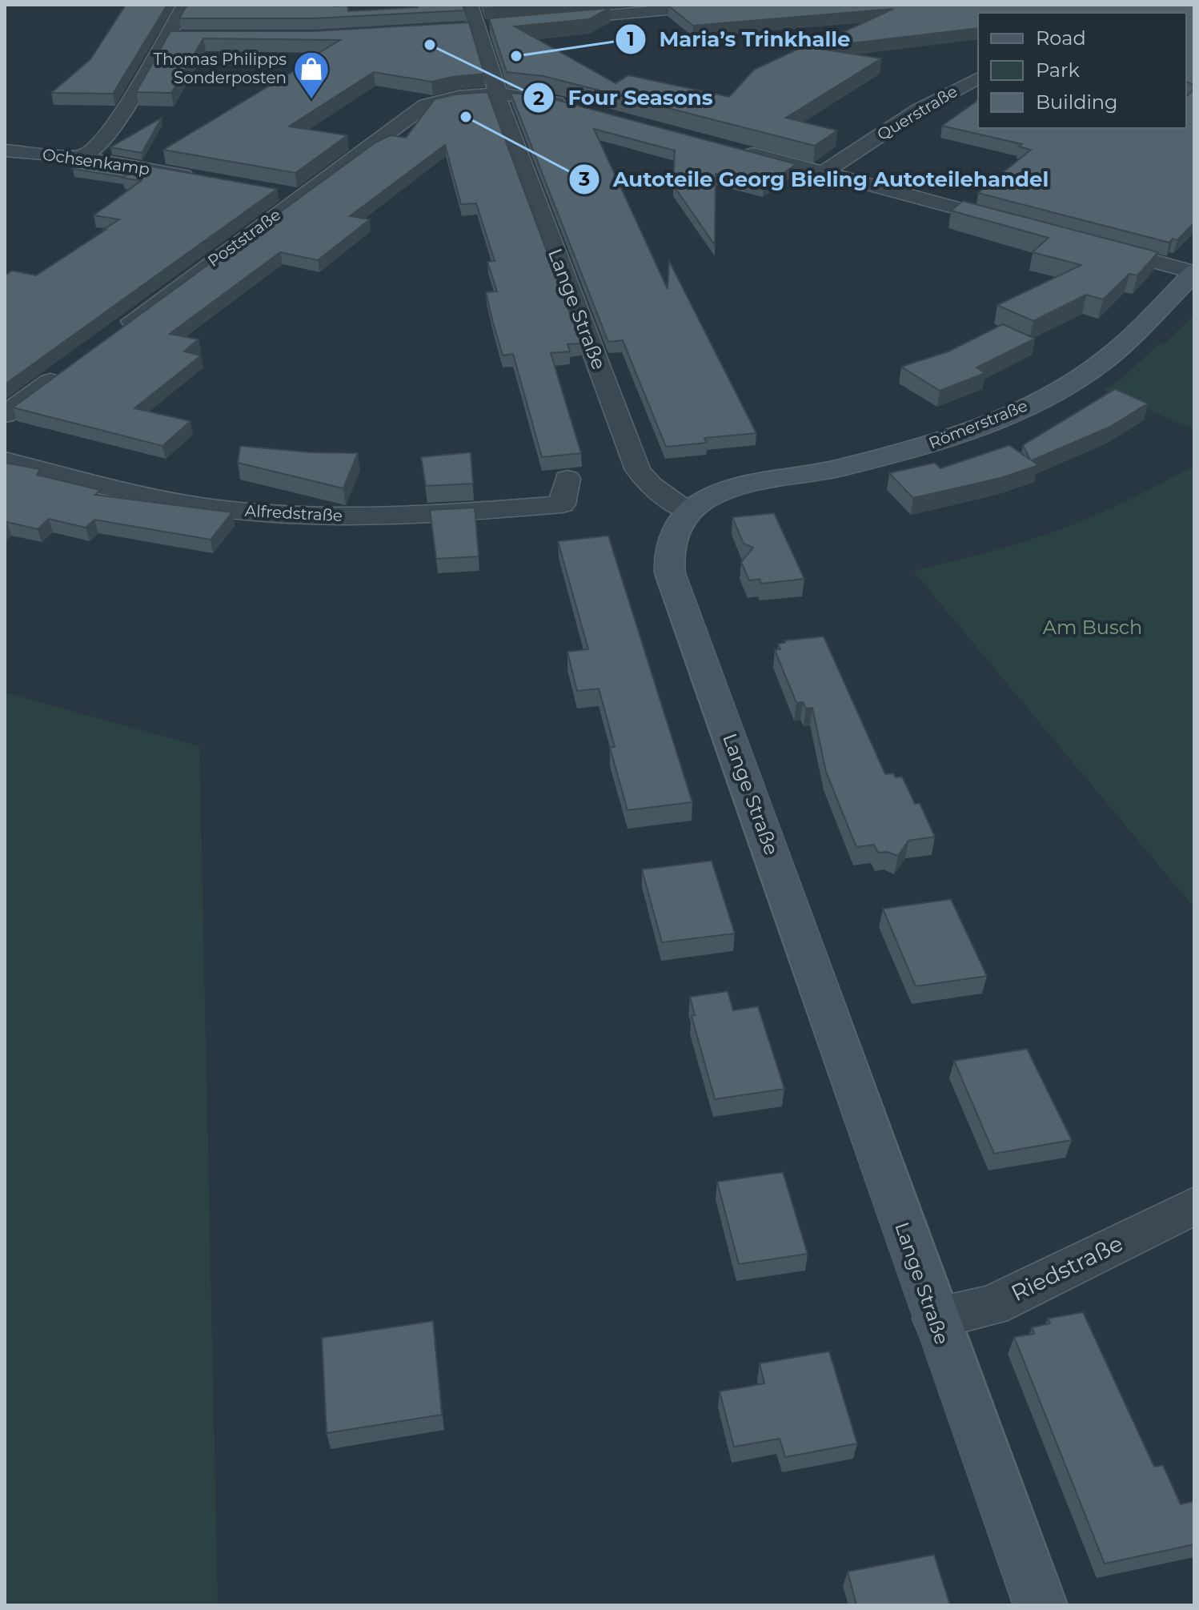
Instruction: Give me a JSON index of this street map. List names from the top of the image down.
{
  "streets": {
    "main road": ["Lange Straße", "Römerstraße"],
    "street": [
      "Querstraße",
      "Ochsenkamp",
      "Poststraße",
      "Alfredstraße",
      "Riedstraße"
    ]
  },
  "crossings": [
    ["Poststraße", "Lange Straße"],
    ["Lange Straße", "Römerstraße"],
    ["Lange Straße", "Riedstraße"]
  ],
  "parks": ["Am Busch"],
  "places": {
    "other": ["Four Seasons", "Maria’s Trinkhalle", "Autoteile Georg Bieling Autoteilehandel"],
    "shop": ["Thomas Philipps Sonderposten"]
  },
  "legend": ["Road", "Park", "Building"]
}
